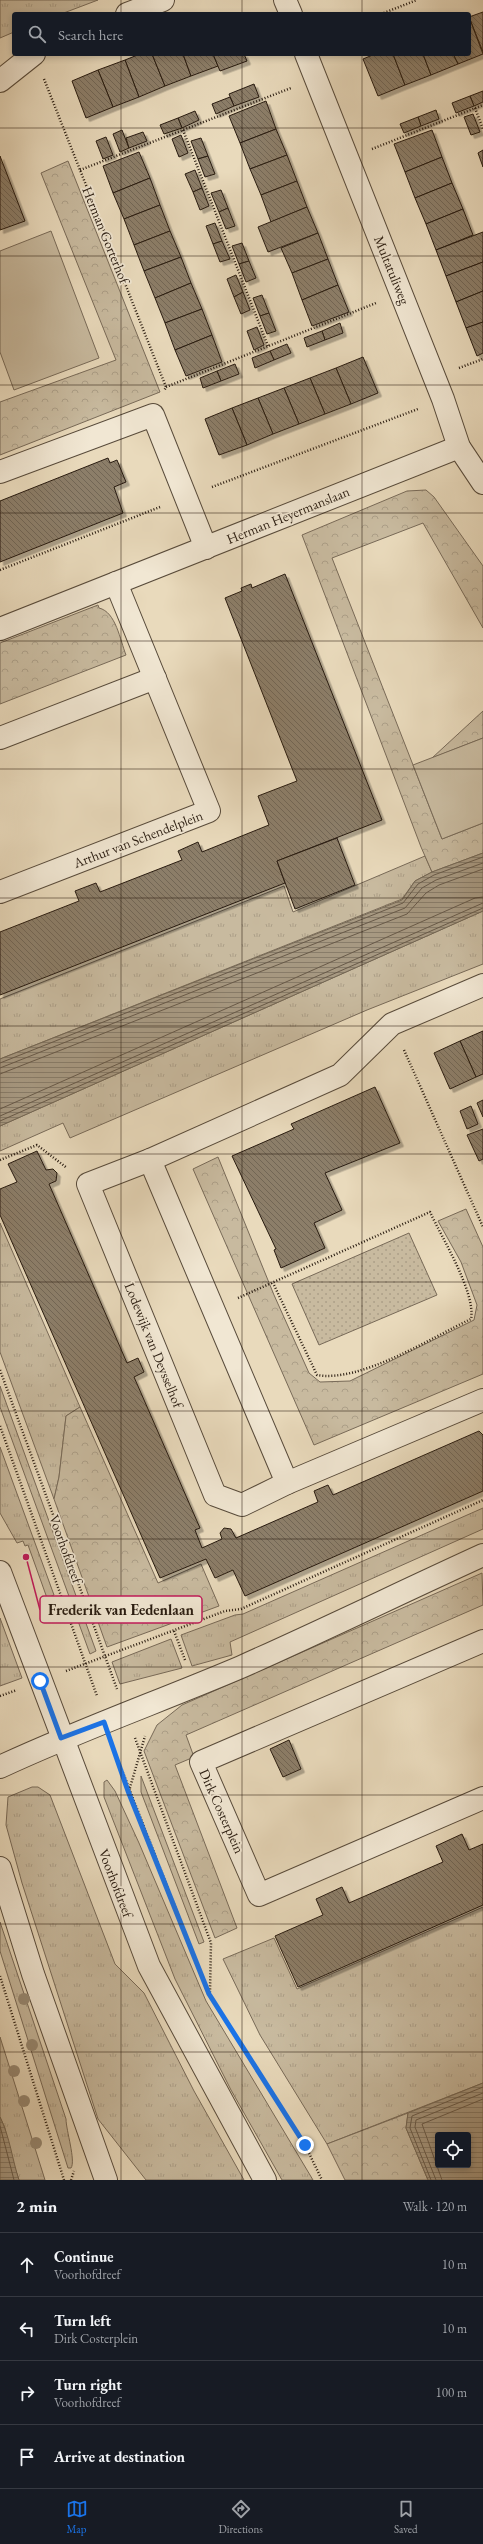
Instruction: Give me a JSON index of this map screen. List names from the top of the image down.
{
  "streets": {
    "street": [
      "Multatuliweg",
      "Herman Heyermanslaan",
      "Arthur van Schendelplein",
      "Lodewijk van Deysselhof",
      "Voorhofdreef",
      "Dirk Costerplein"
    ],
    "path": ["Herman Gorterhof"]
  },
  "crossings": [
    ["Multatuliweg", "Herman Heyermanslaan"],
    ["Herman Heyermanslaan", "Arthur van Schendelplein"]
  ],
  "places": ["Frederik van Eedenlaan"],
  "page": {
    "search": "Search here",
    "heading": ["2 min", "Walk · 120 m"],
    "list": [
      ["Continue", "Voorhofdreef", "10 m"],
      ["Turn left", "Dirk Costerplein", "10 m"],
      ["Turn right", "Voorhofdreef", "100 m"],
      "Arrive at destination"
    ],
    "nav": ["Map", "Directions", "Saved"]
  }
}
